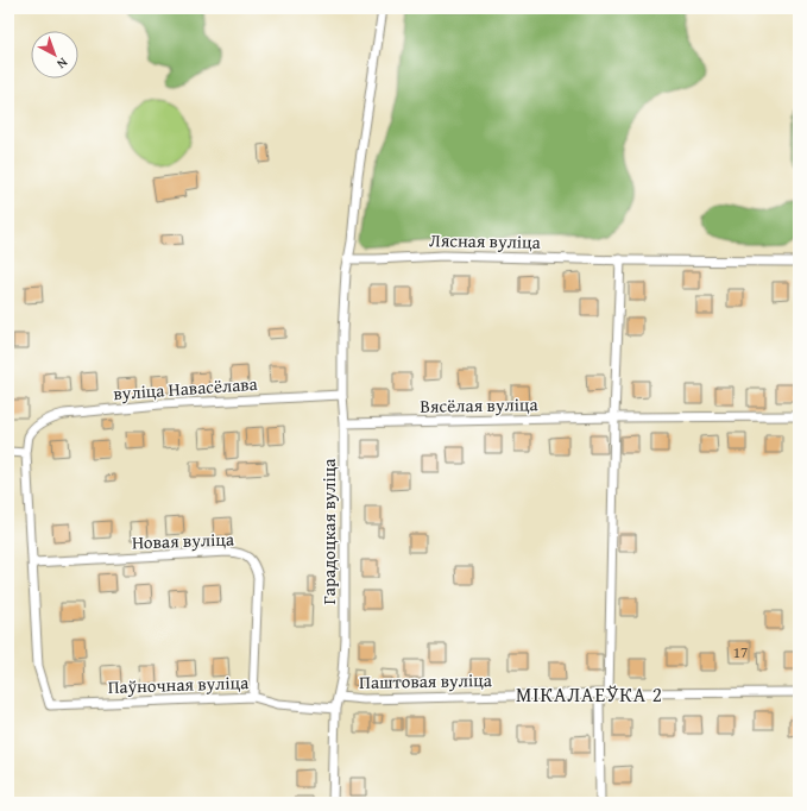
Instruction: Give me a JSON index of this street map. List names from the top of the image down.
{
  "streets": {
    "street": [
      "Лясная вуліца",
      "вуліца Навасёлава",
      "Вясёлая вуліца",
      "Гарадоцкая вуліца",
      "Новая вуліца",
      "Паштовая вуліца",
      "Паўночная вуліца"
    ]
  },
  "crossings": [
    ["Лясная вуліца", "Гарадоцкая вуліца"],
    ["вуліца Навасёлава", "Гарадоцкая вуліца"],
    ["Вясёлая вуліца", "Гарадоцкая вуліца"],
    ["Гарадоцкая вуліца", "Паштовая вуліца"],
    ["Гарадоцкая вуліца", "Паўночная вуліца"],
    ["Новая вуліца", "Паўночная вуліца"]
  ],
  "districts": ["МІКАЛАЕЎКА 2"],
  "house_numbers": ["17"],
  "north": "bottom right"
}
